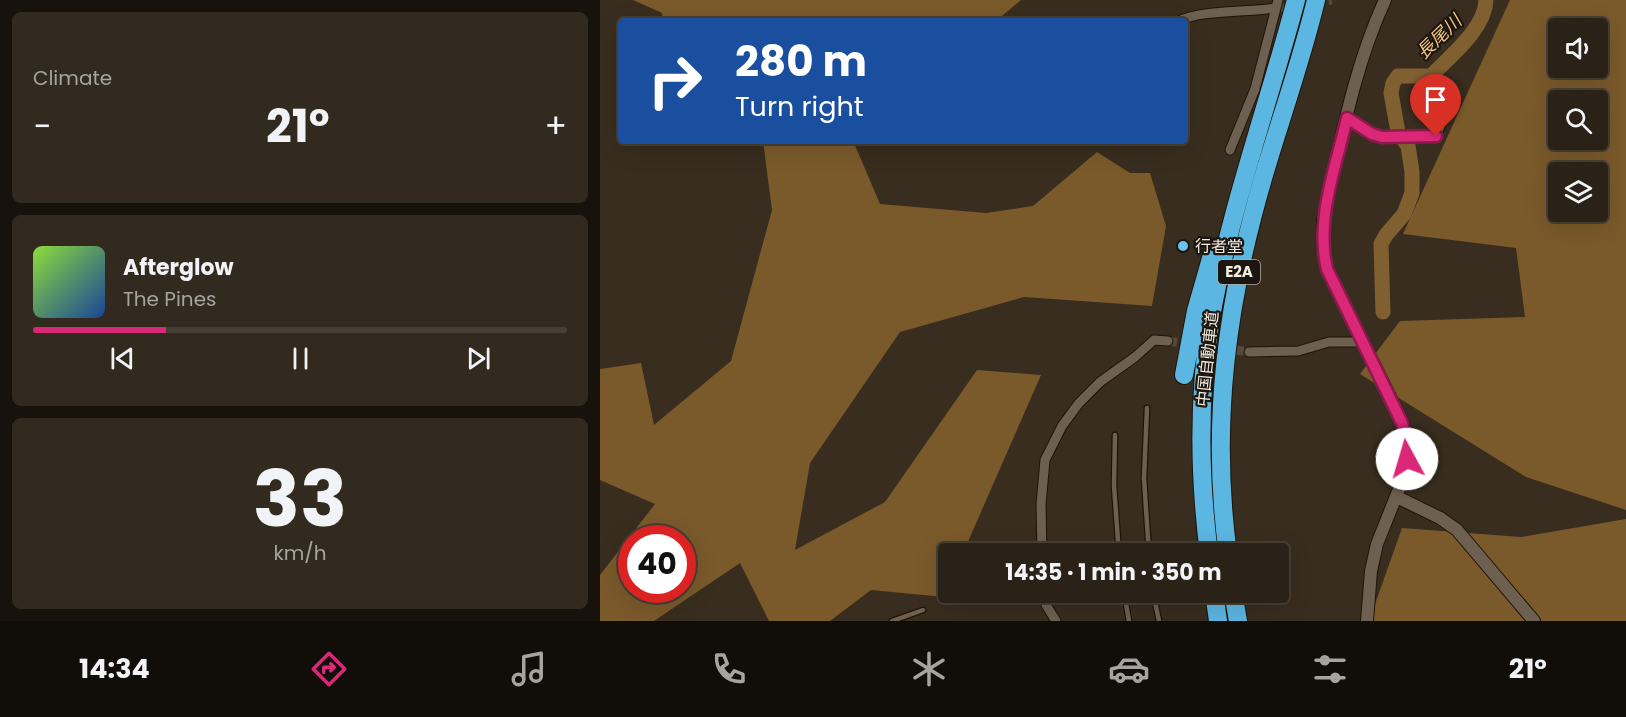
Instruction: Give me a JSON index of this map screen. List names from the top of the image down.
{
  "streets": {
    "highway": ["E2A", "中国自動車道"]
  },
  "water": ["長尾川"],
  "places": ["行者堂"],
  "page": {
    "tile": [
      "Climate",
      ["33", "km/h"]
    ],
    "turn": ["280 m", "Turn right"],
    "heat": ["−", "21°", "+"],
    "song": ["Afterglow", "The Pines"],
    "limit": "40",
    "trip": "14:35 · 1 min · 350 m",
    "tabs": ["14:34", "21°"]
  }
}
